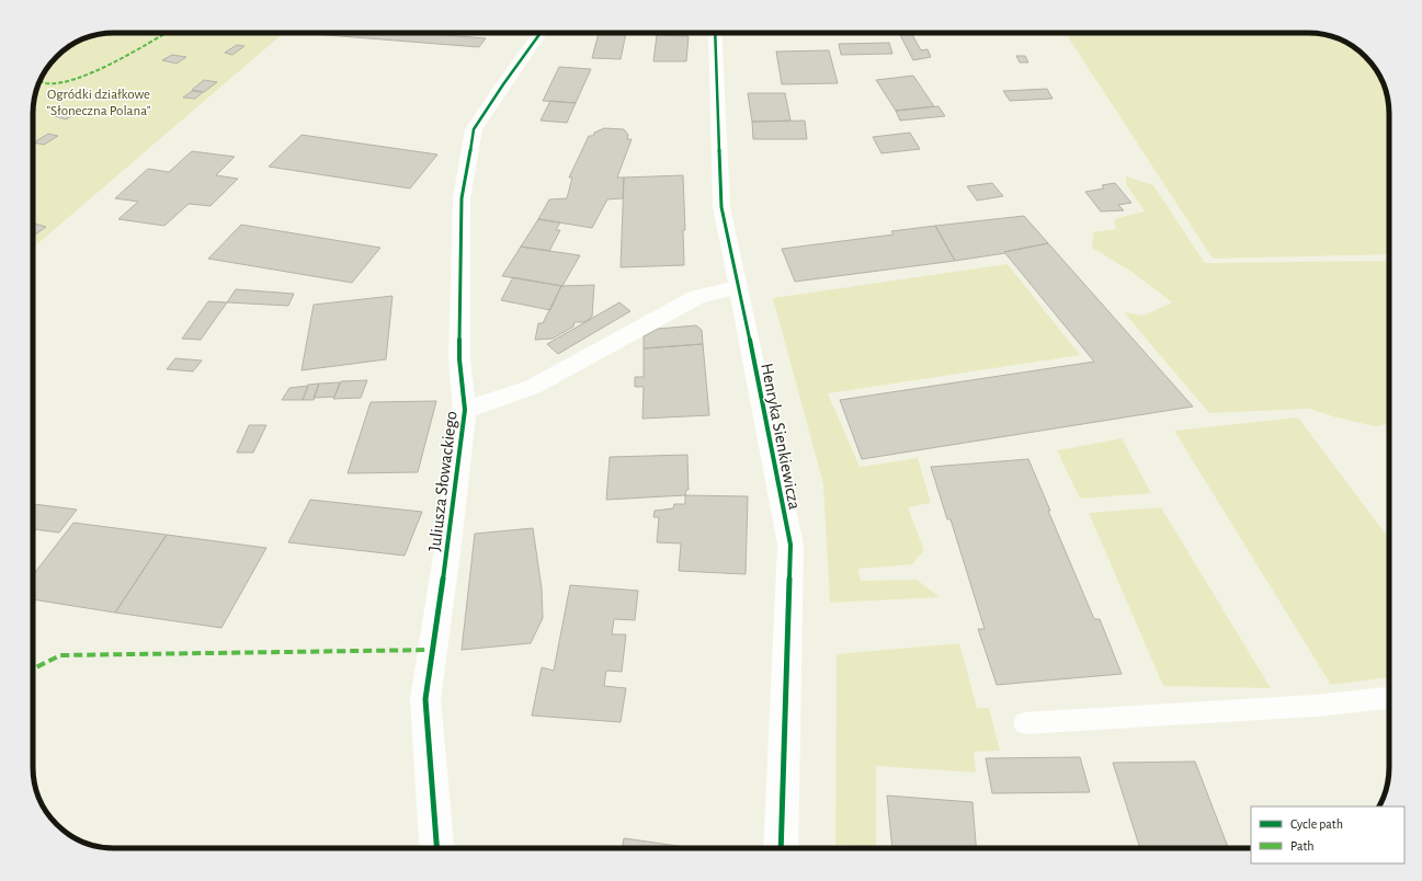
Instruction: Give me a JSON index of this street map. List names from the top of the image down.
{
  "streets": {
    "street": ["Henryka Sienkiewicza", "Juliusza Słowackiego"]
  },
  "crossings": [
    ["Henryka Sienkiewicza", "Juliusza Słowackiego"]
  ],
  "parks": ["Ogródki działkowe \"Słoneczna Polana\""],
  "legend": ["Cycle path", "Path"]
}
